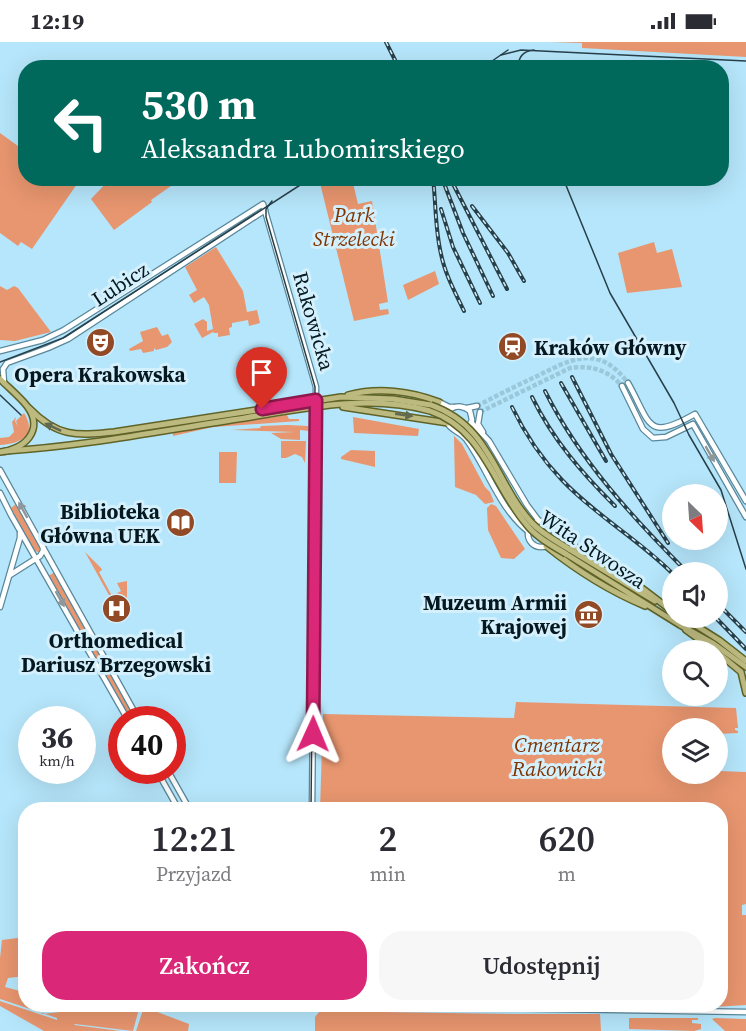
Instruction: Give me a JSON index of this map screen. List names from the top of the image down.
{
  "streets": {
    "main road": ["Wita Stwosza"],
    "street": ["Lubicz", "Rakowicka"]
  },
  "crossings": [
    ["Lubicz", "Rakowicka"],
    ["Rakowicka", "Wita Stwosza"]
  ],
  "parks": ["Park Strzelecki", "Cmentarz Rakowicki"],
  "places": {
    "theatre": ["Opera Krakowska"],
    "station": ["Kraków Główny"],
    "library": ["Biblioteka Główna UEK"],
    "hospital": ["Orthomedical Dariusz Brzegowski"],
    "museum": ["Muzeum Armii Krajowej"]
  },
  "north": "bottom right",
  "page": {
    "status": "12:19",
    "turn": ["530 m", "Aleksandra Lubomirskiego"],
    "speed": "36 km/h",
    "limit": "40",
    "eta": [
      "12:21",
      "Przyjazd",
      "2",
      "min",
      "620",
      "m"
    ],
    "buttons": ["Zakończ", "Udostępnij"]
  }
}
